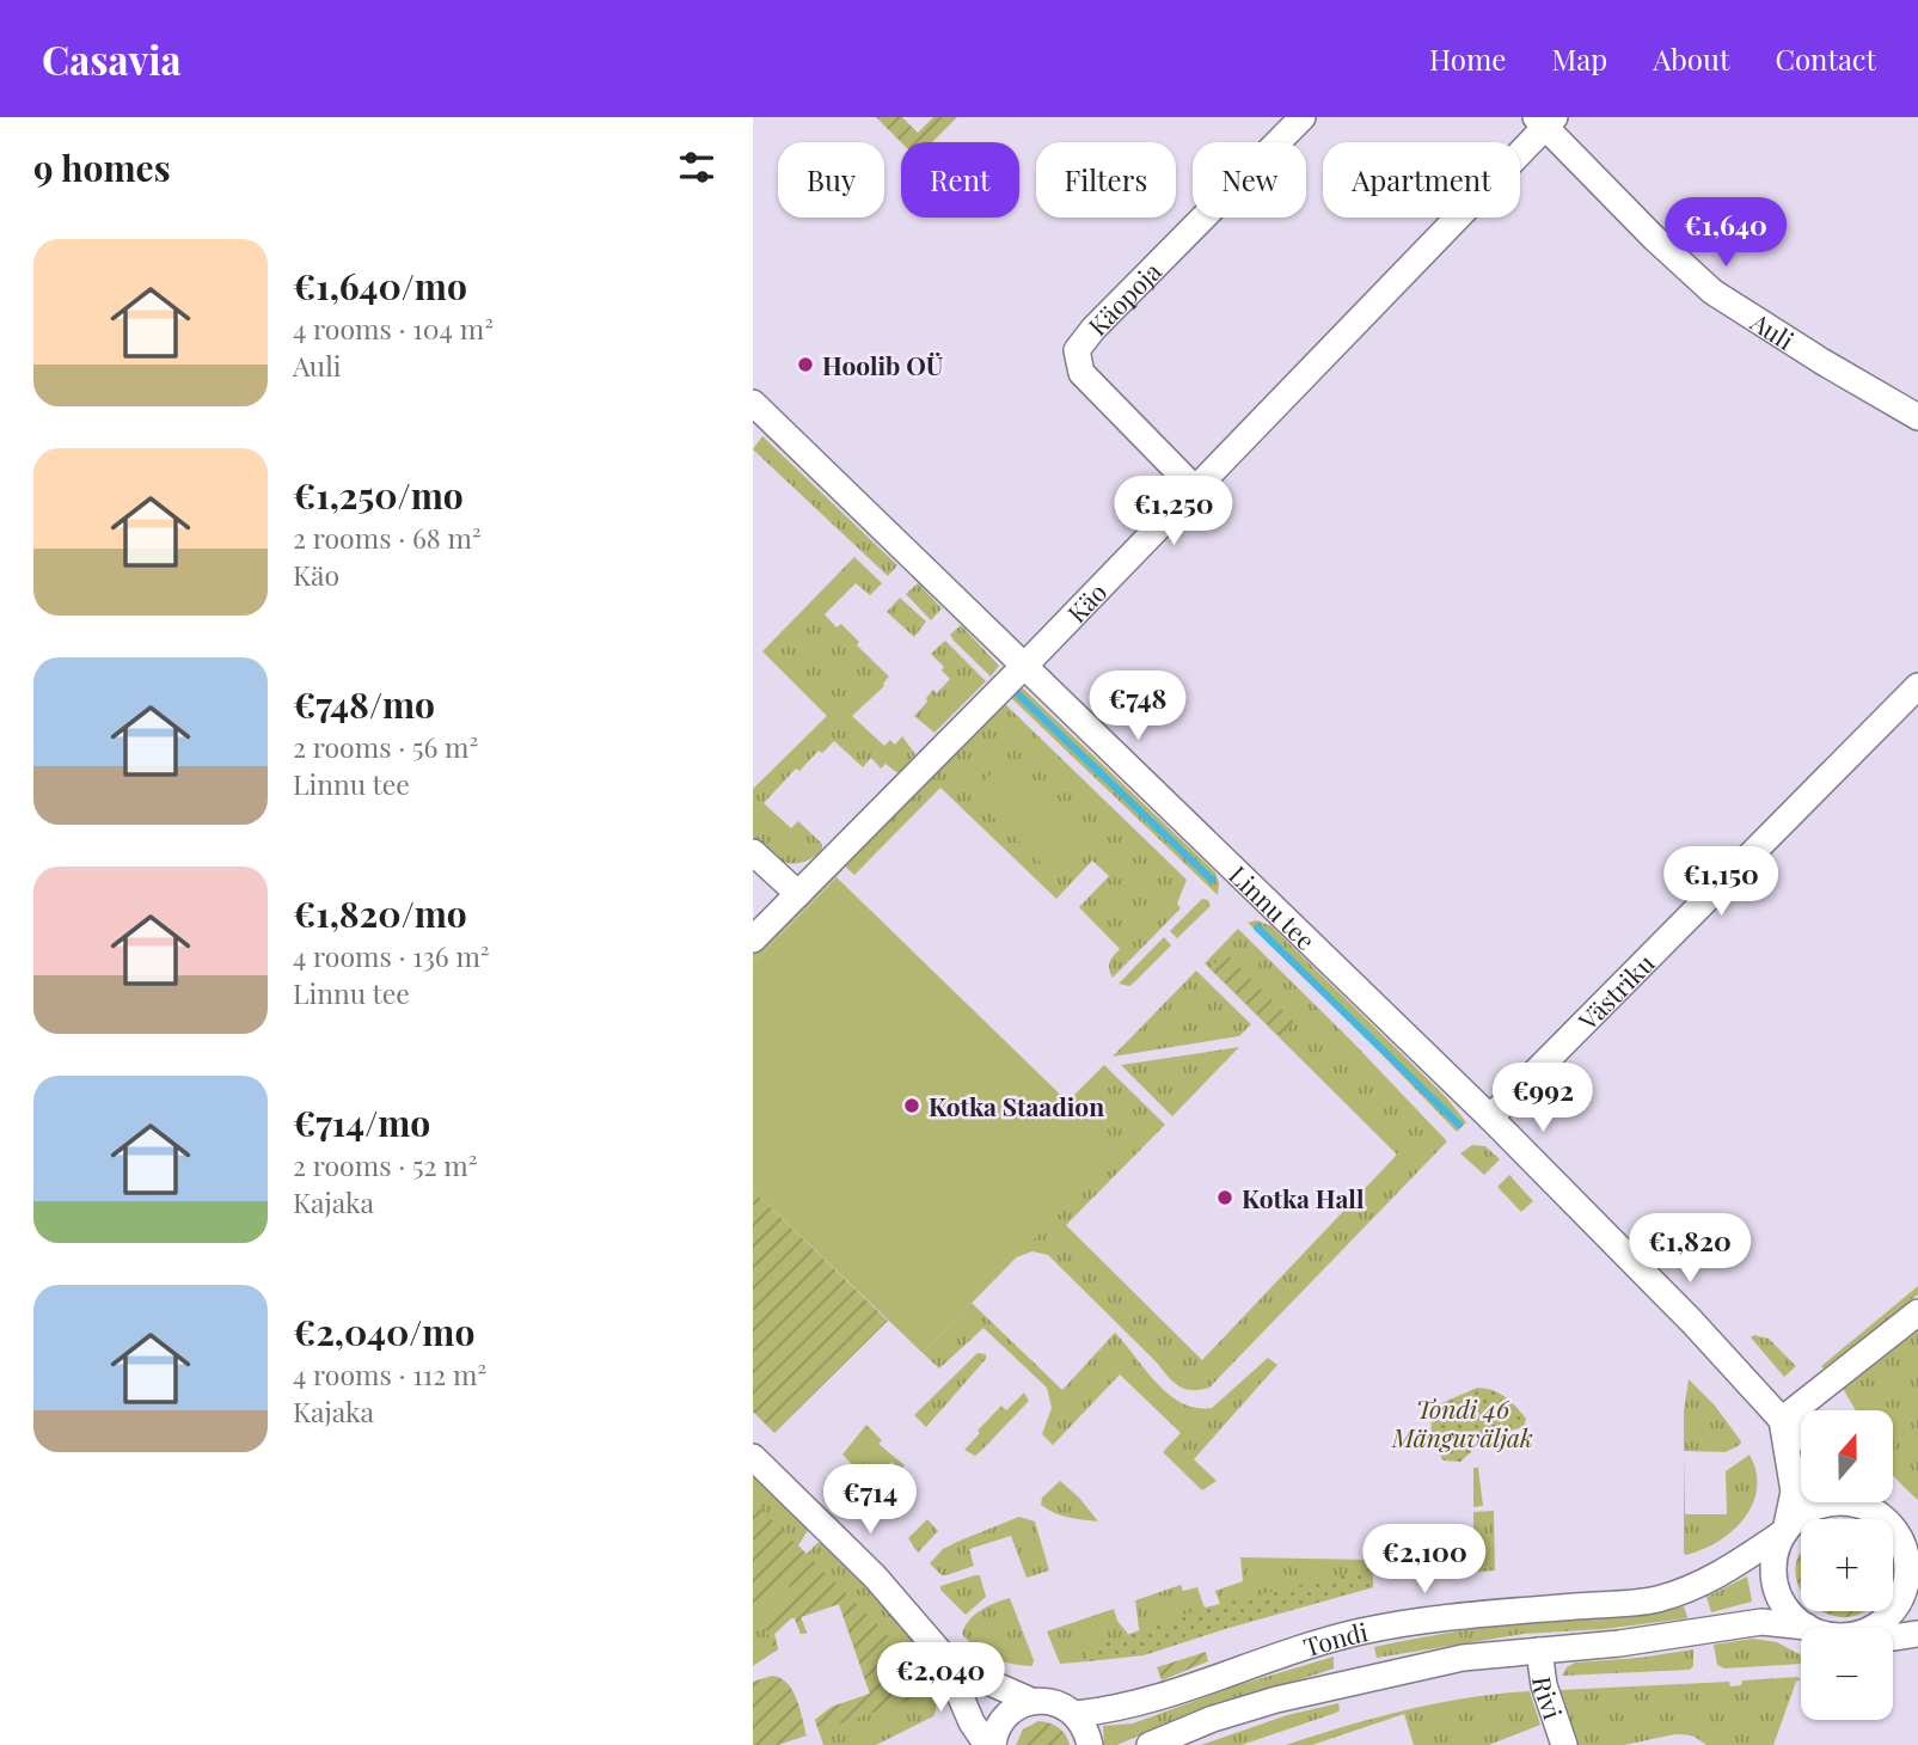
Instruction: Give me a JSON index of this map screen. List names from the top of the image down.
{
  "streets": {
    "street": [
      "Käopoja",
      "Auli",
      "Käo",
      "Linnu tee",
      "Västriku",
      "Tondi",
      "Rivi"
    ]
  },
  "crossings": [
    ["Käopoja", "Käo"],
    ["Auli", "Käo"],
    ["Käo", "Linnu tee"],
    ["Linnu tee", "Västriku"],
    ["Tondi", "Rivi"]
  ],
  "parks": ["Tondi 46 Mänguväljak"],
  "places": ["Hoolib OÜ", "Kotka Staadion", "Kotka Hall"],
  "north": "top",
  "page": {
    "header": "Casavia",
    "nav": [
      "Home",
      "Map",
      "About",
      "Contact"
    ],
    "heading": "9 homes",
    "chip": [
      "Buy",
      "Rent",
      "Filters",
      "New",
      "Apartment"
    ],
    "price": [
      "€1,640",
      "€1,250",
      "€748",
      "€1,150",
      "€992",
      "€1,820",
      "€714",
      "€2,100",
      "€2,040"
    ],
    "list": [
      {
        "name": "€1,640/mo",
        "note": "4 rooms · 104 m² · Auli"
      },
      {
        "name": "€1,250/mo",
        "note": "2 rooms · 68 m² · Käo"
      },
      {
        "name": "€748/mo",
        "note": "2 rooms · 56 m² · Linnu tee"
      },
      {
        "name": "€1,820/mo",
        "note": "4 rooms · 136 m² · Linnu tee"
      },
      {
        "name": "€714/mo",
        "note": "2 rooms · 52 m² · Kajaka"
      },
      {
        "name": "€2,040/mo",
        "note": "4 rooms · 112 m² · Kajaka"
      }
    ],
    "map_buttons": ["+", "−"]
  }
}
